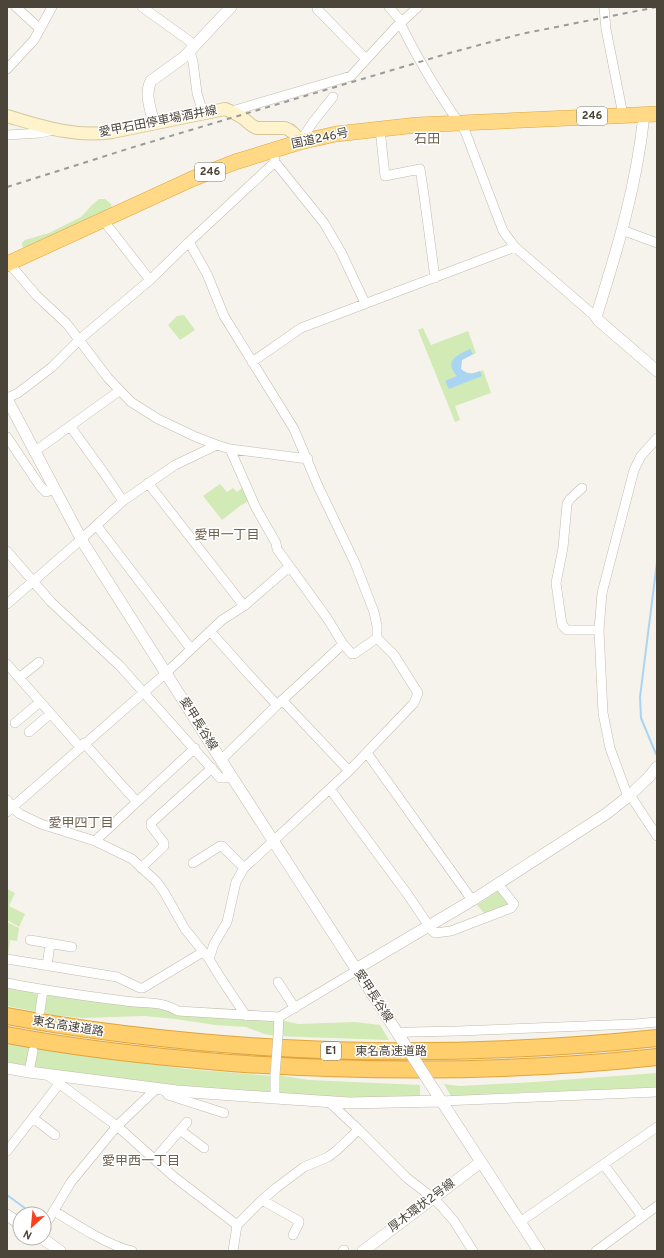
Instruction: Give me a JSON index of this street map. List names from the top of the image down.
{
  "streets": {
    "highway": [
      "246",
      "国道246号",
      "東名高速道路",
      "E1"
    ],
    "main road": ["愛甲石田停車場酒井線"],
    "street": ["愛甲長谷線", "厚木環状2号線"]
  },
  "crossings": [
    ["愛甲石田停車場酒井線", "国道246号"]
  ],
  "districts": [
    "石田",
    "愛甲一丁目",
    "愛甲四丁目",
    "愛甲西一丁目"
  ],
  "north": "bottom left"
}
